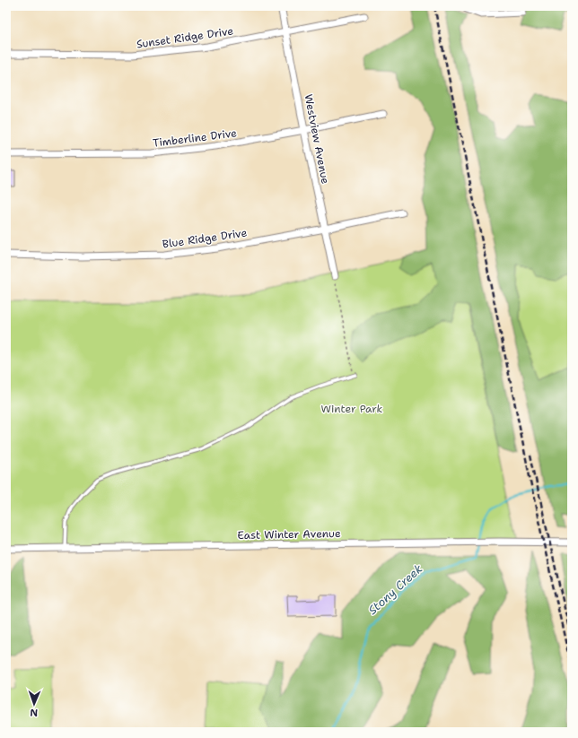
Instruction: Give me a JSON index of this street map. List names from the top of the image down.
{
  "streets": {
    "street": [
      "Sunset Ridge Drive",
      "Timberline Drive",
      "Westview Avenue",
      "Blue Ridge Drive",
      "East Winter Avenue"
    ]
  },
  "crossings": [
    ["Sunset Ridge Drive", "Westview Avenue"],
    ["Timberline Drive", "Westview Avenue"],
    ["Westview Avenue", "Blue Ridge Drive"]
  ],
  "water": ["Stony Creek"],
  "parks": ["Winter Park"],
  "north": "bottom"
}
